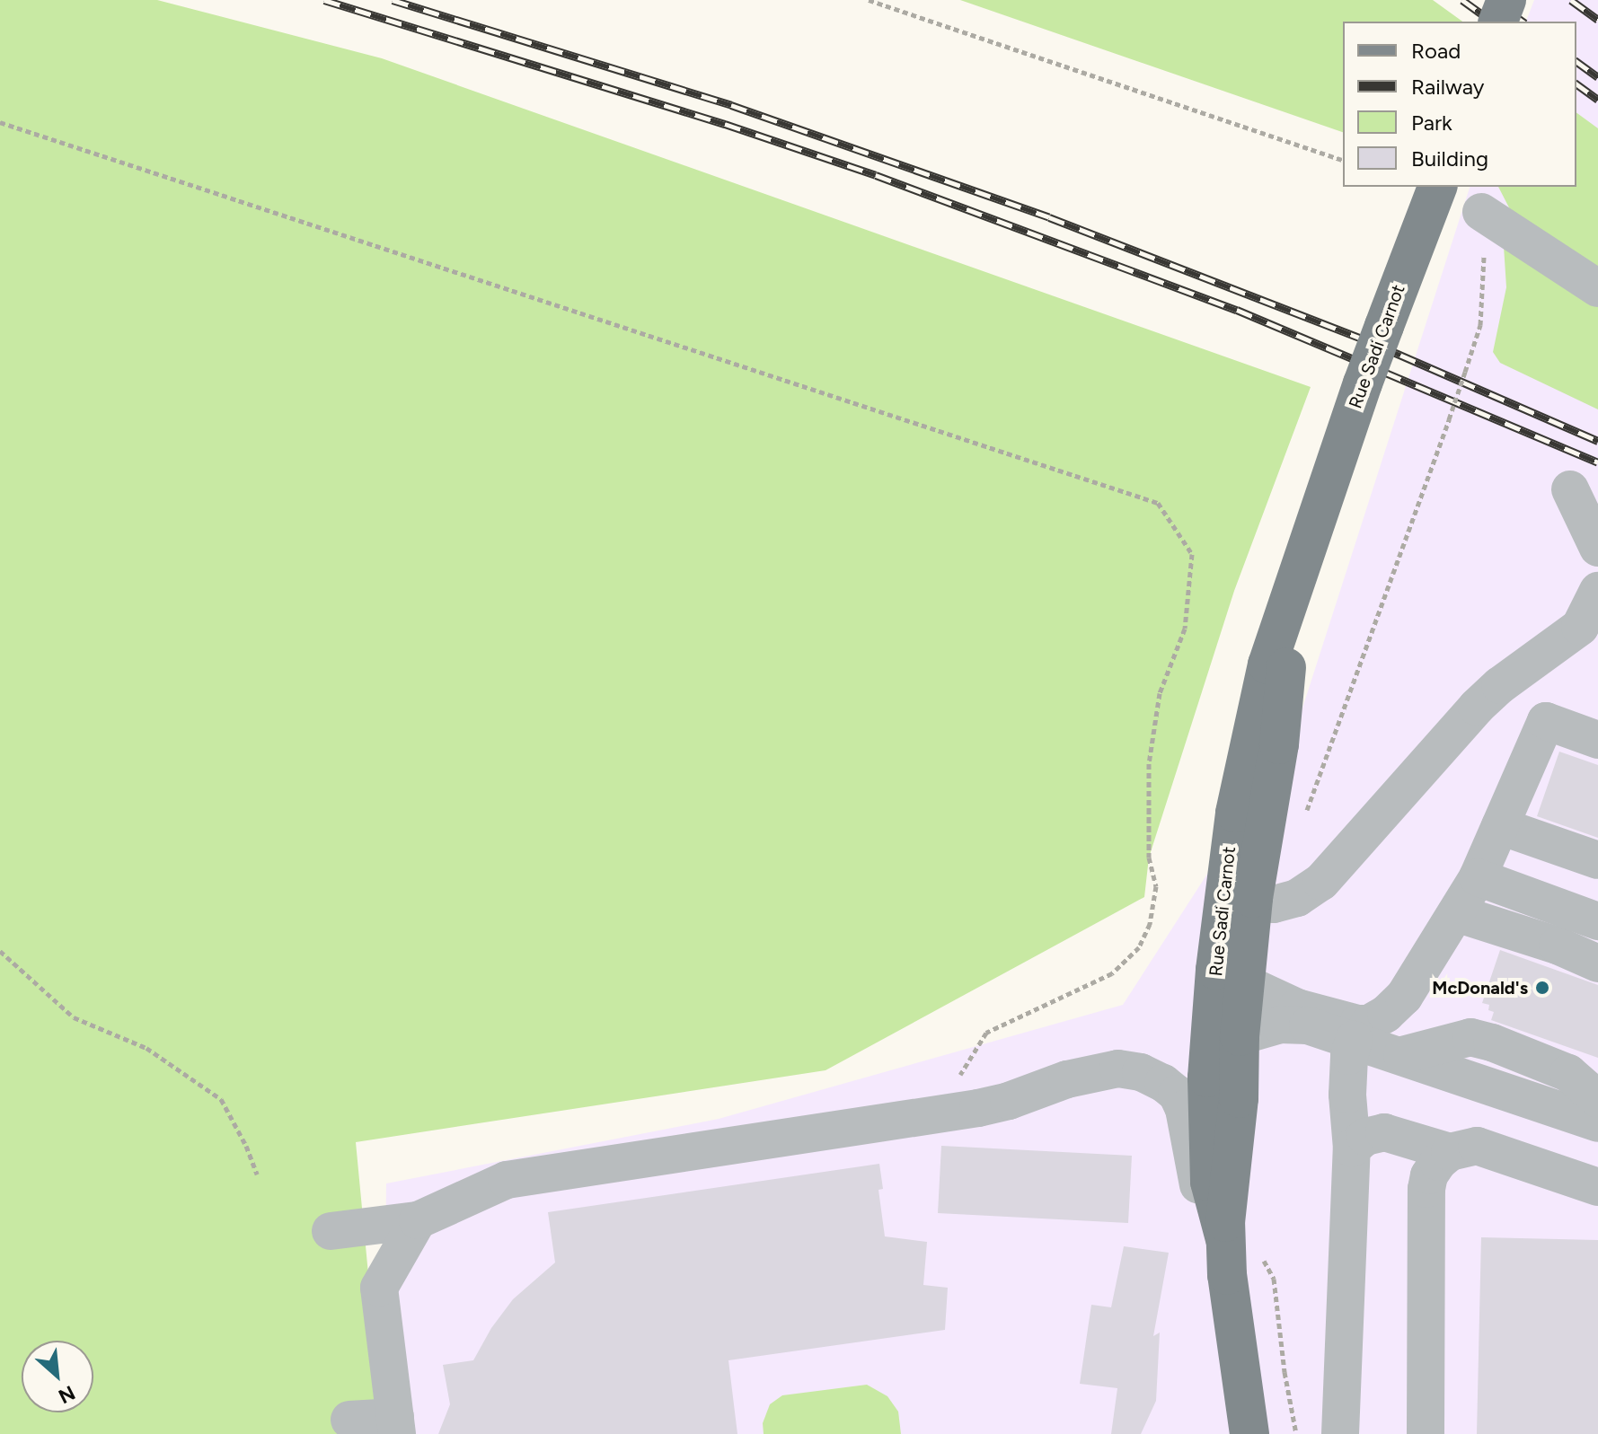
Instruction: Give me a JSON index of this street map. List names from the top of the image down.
{
  "streets": {
    "main road": ["Rue Sadi Carnot"]
  },
  "places": ["McDonald's"],
  "legend": [
    "Road",
    "Railway",
    "Park",
    "Building"
  ],
  "north": "bottom right"
}
